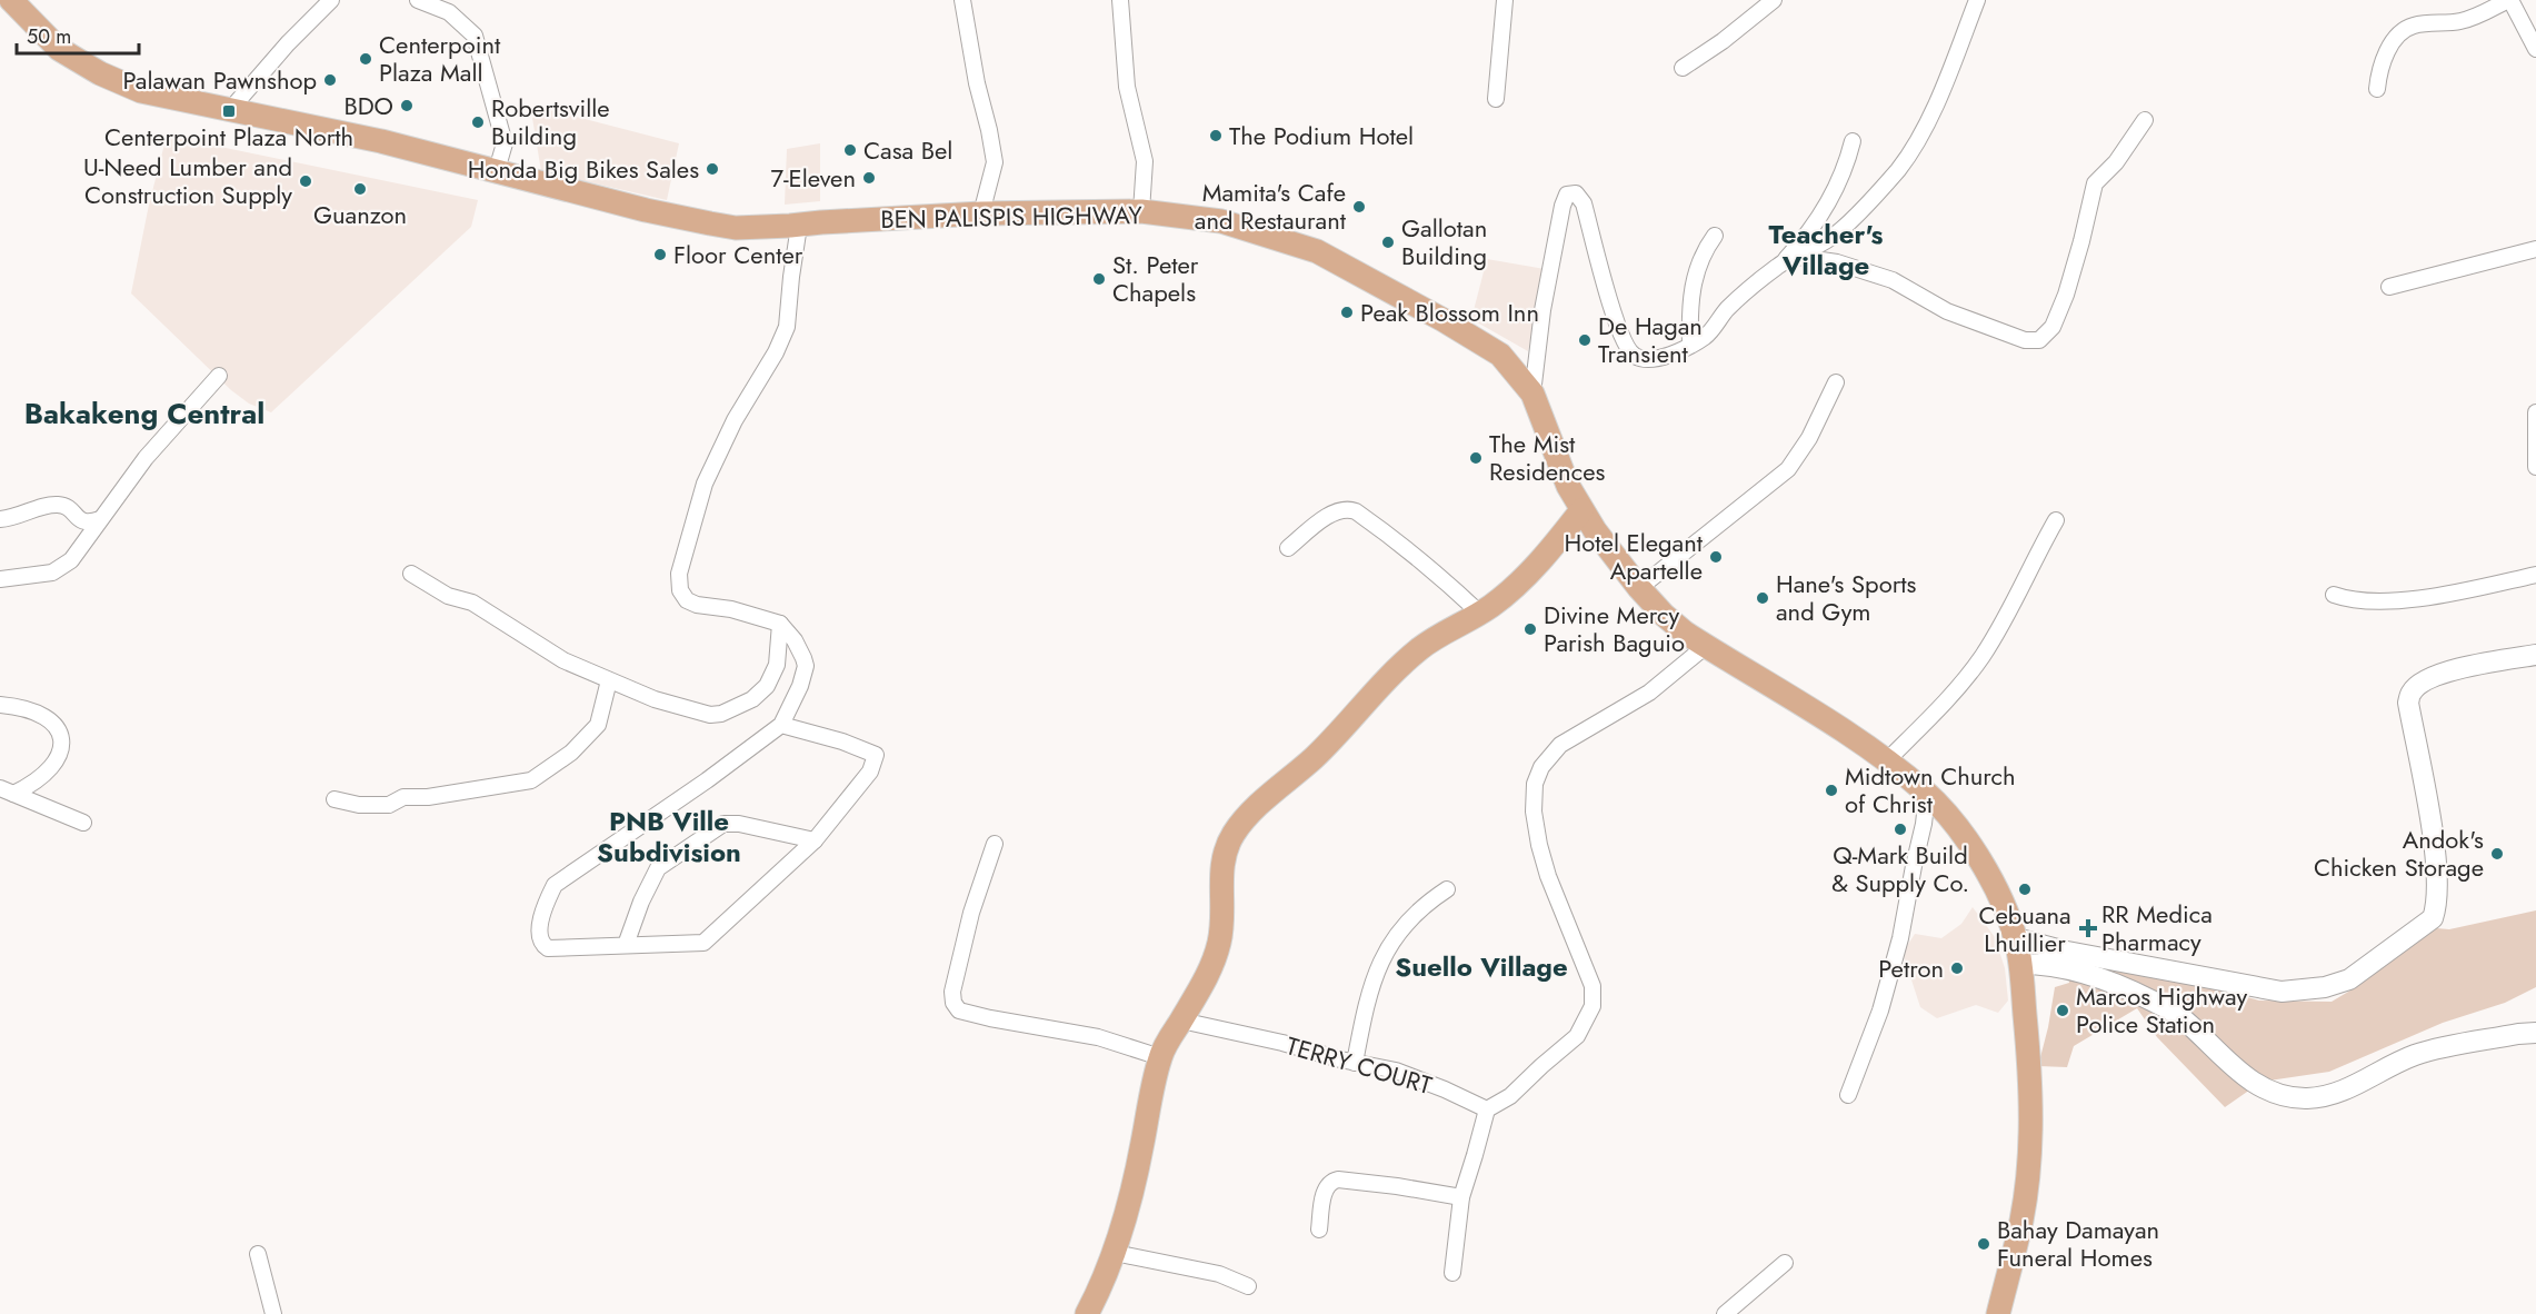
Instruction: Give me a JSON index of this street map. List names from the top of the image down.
{
  "streets": {
    "main road": ["BEN PALISPIS HIGHWAY"],
    "street": ["TERRY COURT"]
  },
  "districts": [
    "Teacher's Village",
    "Bakakeng Central",
    "PNB Ville Subdivision",
    "Suello Village"
  ],
  "places": {
    "other": [
      "Centerpoint Plaza Mall",
      "Palawan Pawnshop",
      "BDO",
      "Robertsville Building",
      "The Podium Hotel",
      "Casa Bel",
      "Honda Big Bikes Sales",
      "7-Eleven",
      "U-Need Lumber and Construction Supply",
      "Guanzon",
      "Mamita's Cafe and Restaurant",
      "Gallotan Building",
      "Floor Center",
      "St. Peter Chapels",
      "Peak Blossom Inn",
      "De Hagan Transient",
      "The Mist Residences",
      "Hotel Elegant Apartelle",
      "Hane's Sports and Gym",
      "Divine Mercy Parish Baguio",
      "Midtown Church of Christ",
      "Q-Mark Build & Supply Co.",
      "Andok's Chicken Storage",
      "Cebuana Lhuillier",
      "Petron",
      "Marcos Highway Police Station",
      "Bahay Damayan Funeral Homes"
    ],
    "transit": ["Centerpoint Plaza North"],
    "health": ["RR Medica Pharmacy"]
  },
  "scale_bar": "50 m"
}
